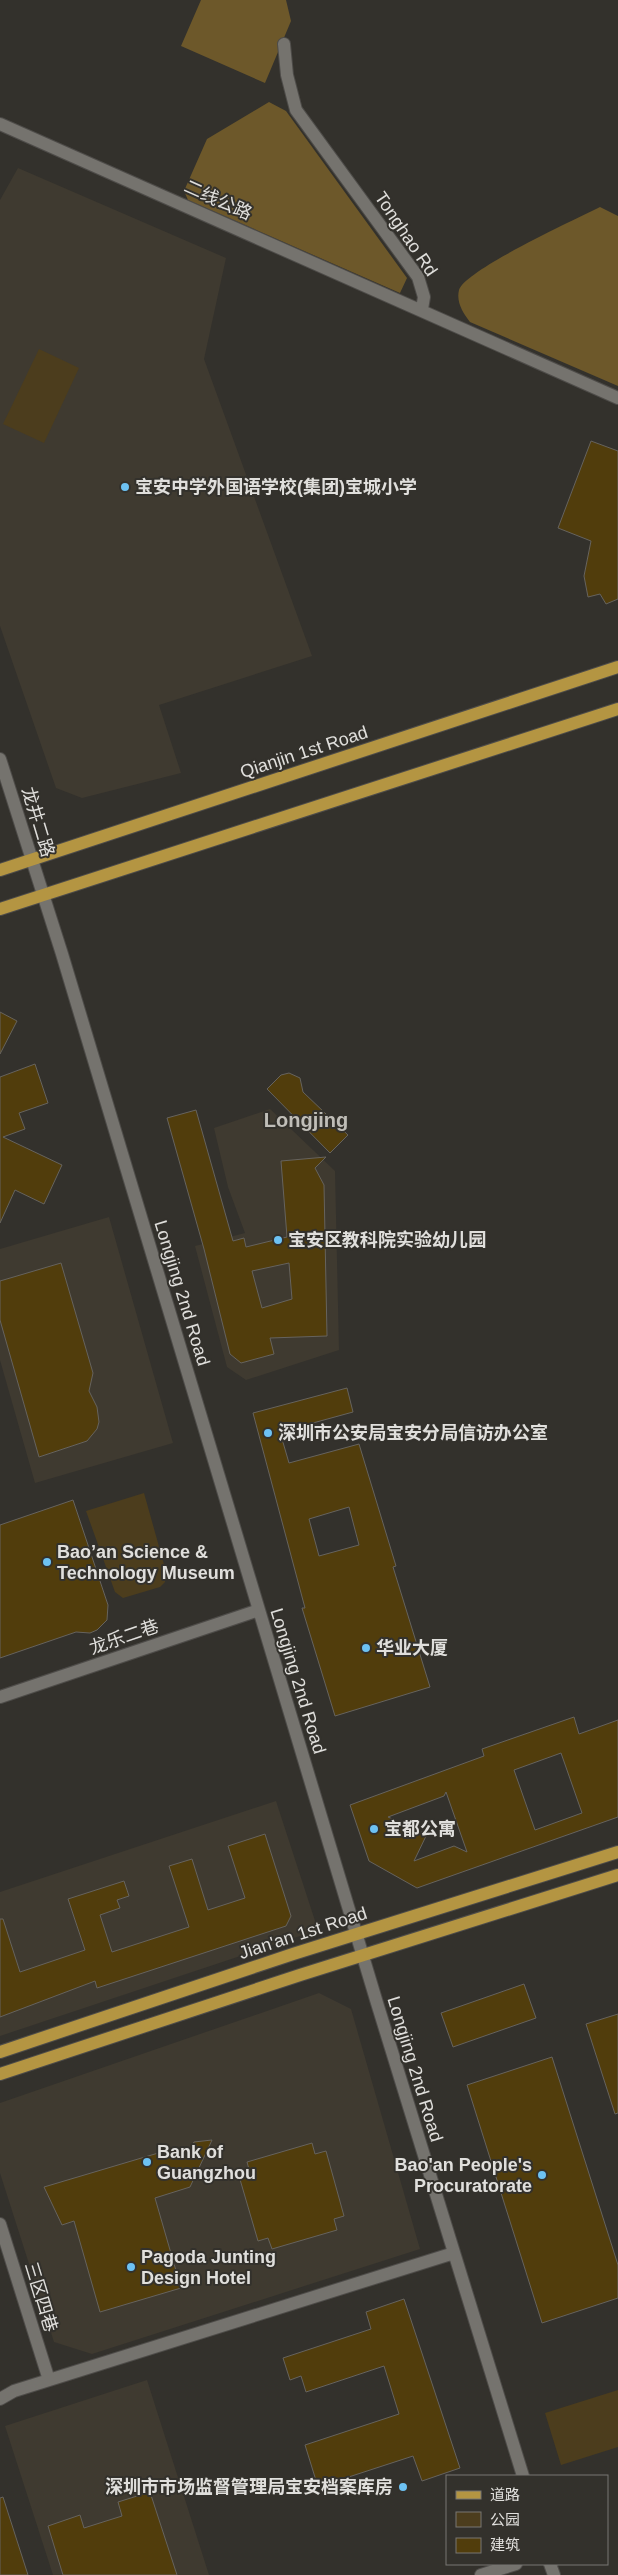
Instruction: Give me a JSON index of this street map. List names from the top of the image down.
{
  "streets": {
    "main road": ["Qianjin 1st Road", "Jian'an 1st Road"],
    "street": [
      "二线公路",
      "Tonghao Rd",
      "龙井二路",
      "Longjing 2nd Road",
      "龙乐二巷",
      "三区四巷"
    ]
  },
  "crossings": [
    ["二线公路", "Tonghao Rd"],
    ["Qianjin 1st Road", "龙井二路"],
    ["龙井二路", "Longjing 2nd Road"],
    ["Longjing 2nd Road", "龙乐二巷"],
    ["Longjing 2nd Road", "Jian'an 1st Road"]
  ],
  "districts": ["Longjing"],
  "places": [
    "宝安中学外国语学校(集团)宝城小学",
    "宝安区教科院实验幼儿园",
    "深圳市公安局宝安分局信访办公室",
    "Bao’an Science & Technology Museum",
    "华业大厦",
    "宝都公寓",
    "Bank of Guangzhou",
    "Bao'an People's Procuratorate",
    "Pagoda Junting Design Hotel",
    "深圳市市场监督管理局宝安档案库房"
  ],
  "legend": ["道路", "公园", "建筑"]
}
